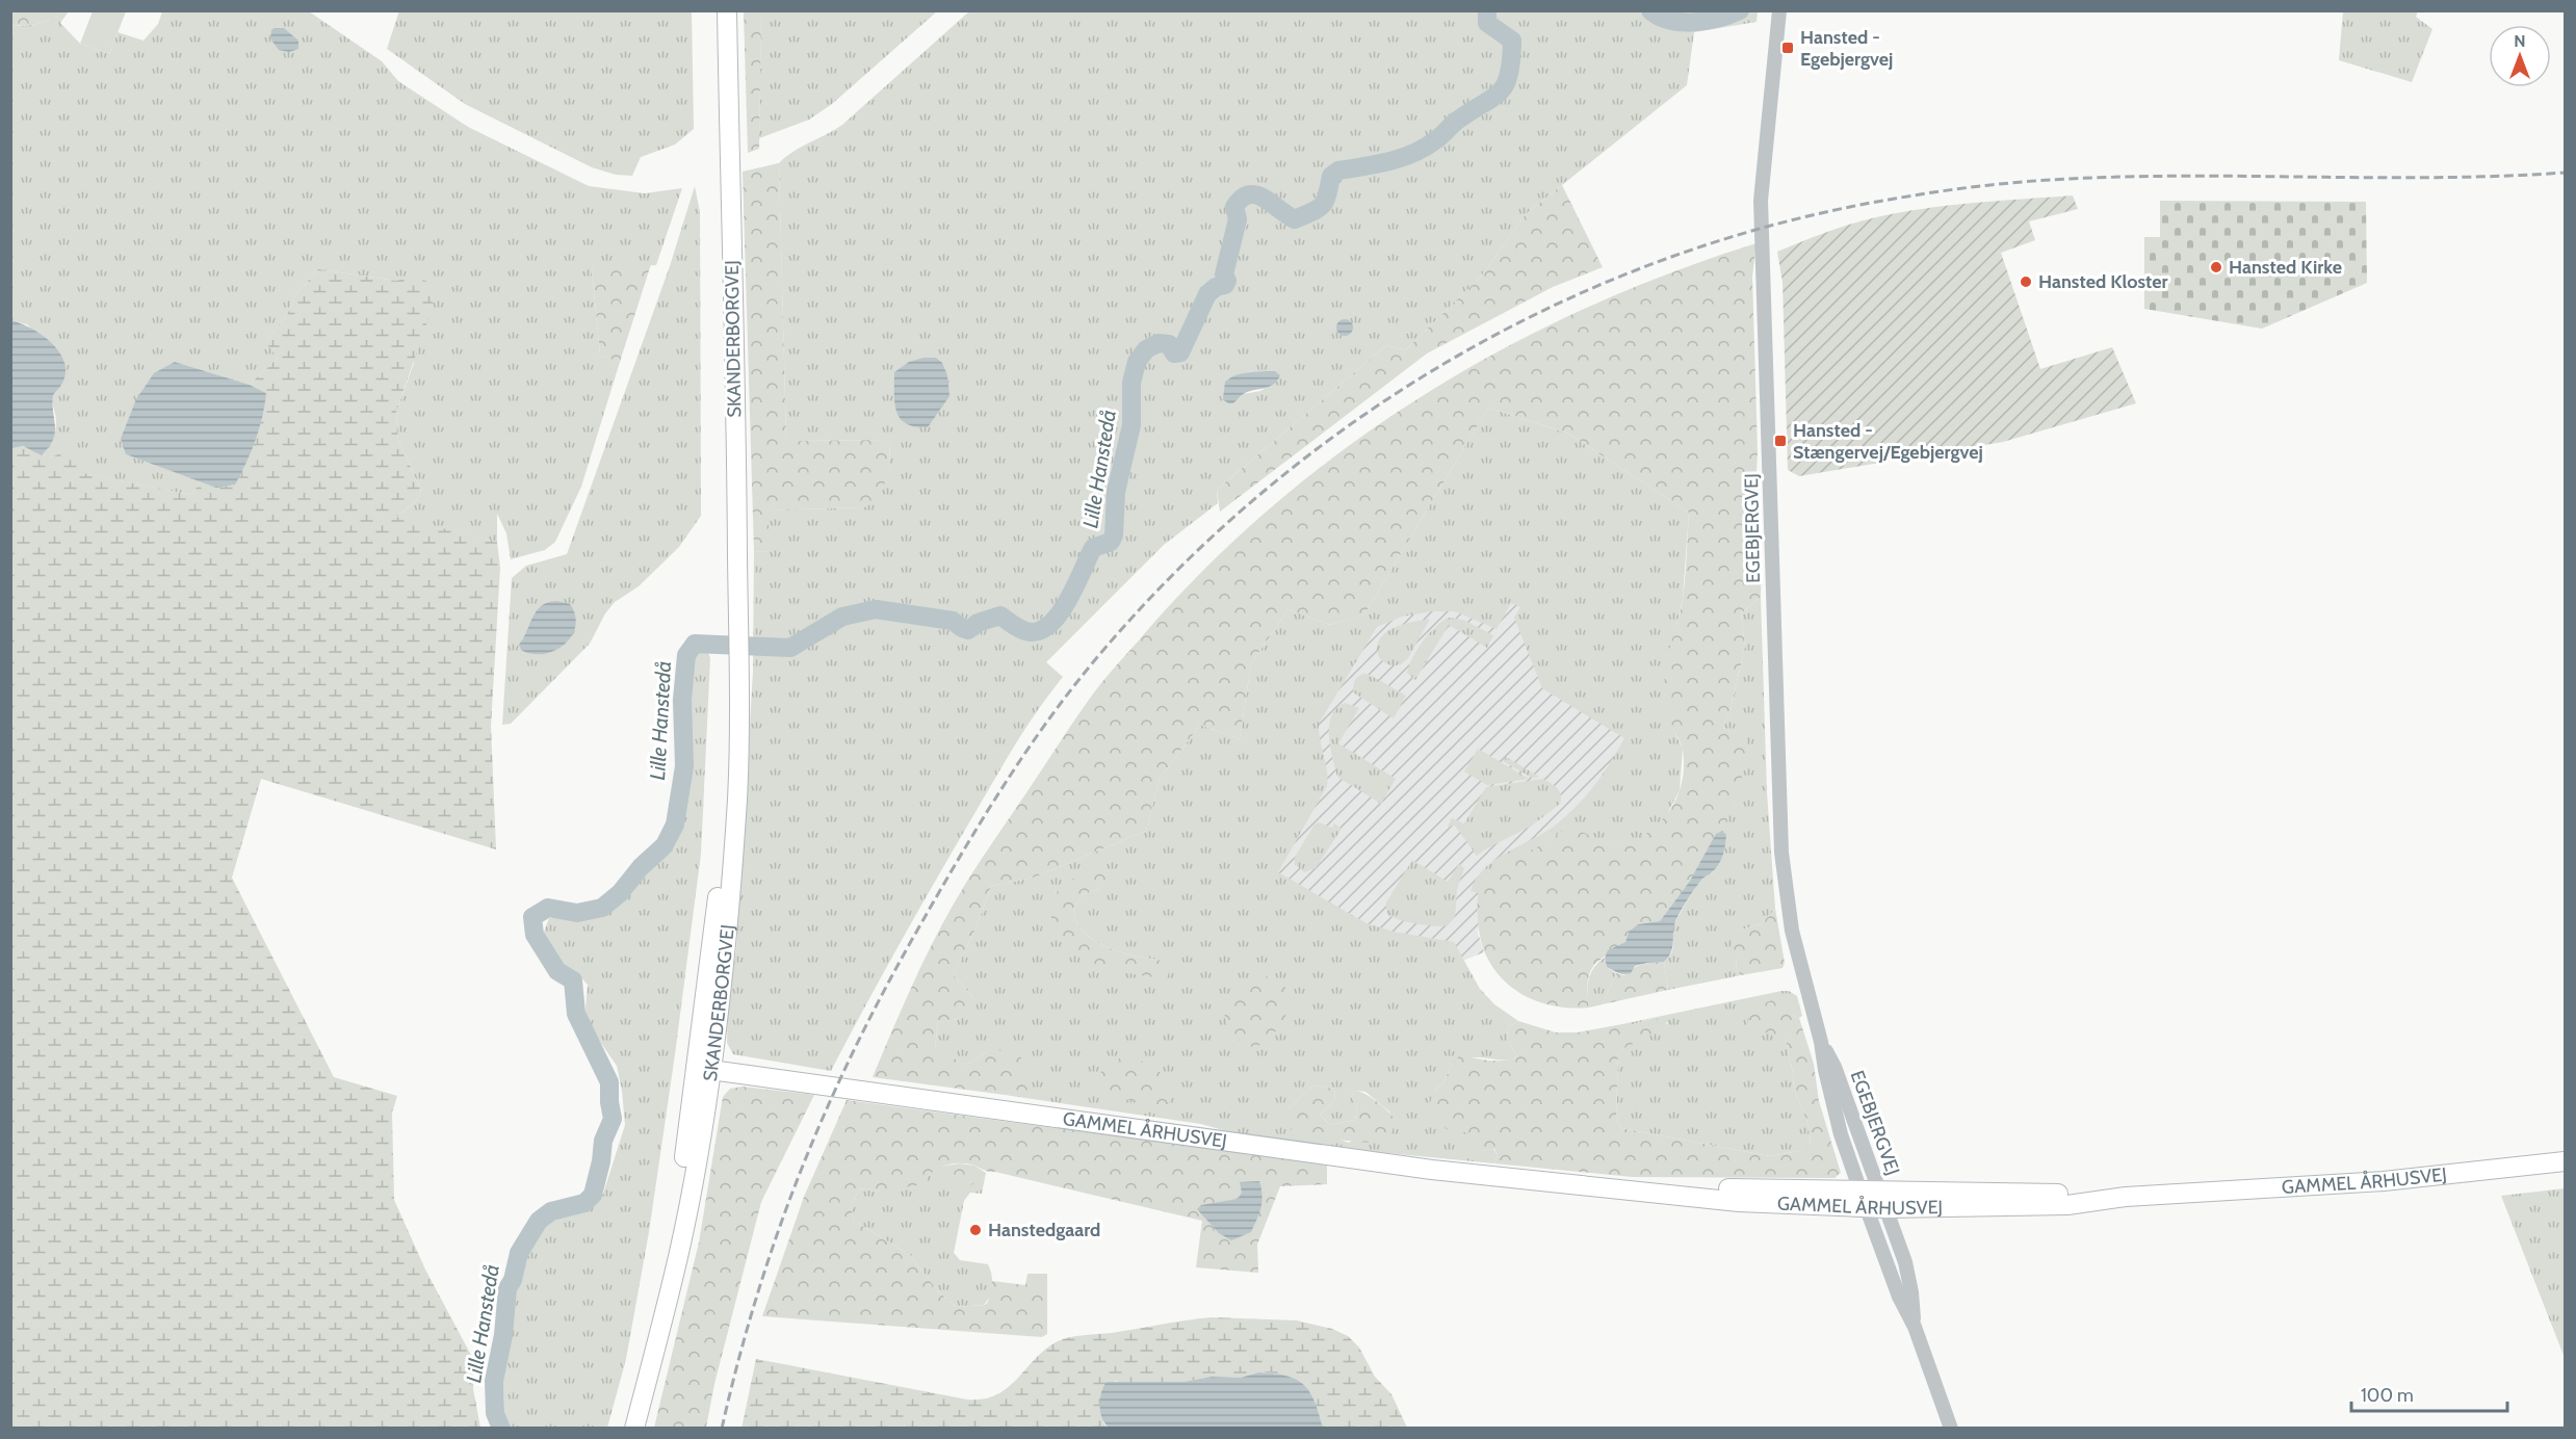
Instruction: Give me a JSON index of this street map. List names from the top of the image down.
{
  "streets": {
    "main road": ["SKANDERBORGVEJ", "GAMMEL ÅRHUSVEJ"],
    "street": ["EGEBJERGVEJ"]
  },
  "crossings": [
    ["SKANDERBORGVEJ", "GAMMEL ÅRHUSVEJ"],
    ["EGEBJERGVEJ", "GAMMEL ÅRHUSVEJ"]
  ],
  "water": ["Lille Hanstedå"],
  "places": {
    "transit": ["Hansted - Egebjergvej", "Hansted - Stængervej/Egebjergvej"],
    "other": ["Hansted Kirke", "Hansted Kloster", "Hanstedgaard"]
  },
  "scale_bar": "100 m",
  "north": "top"
}
